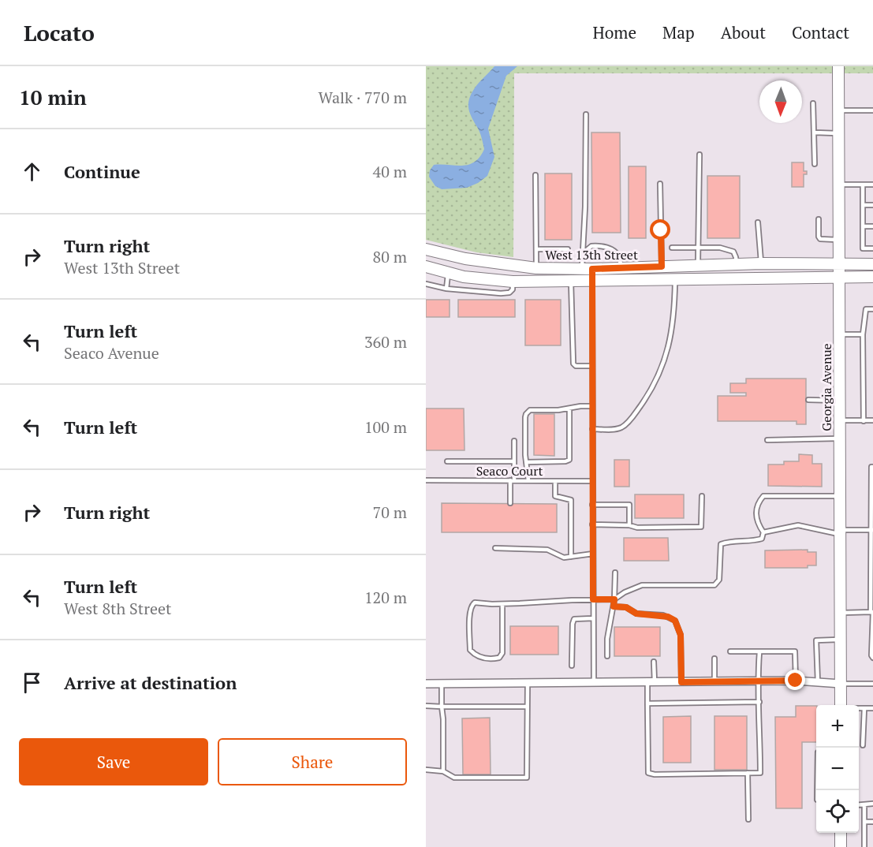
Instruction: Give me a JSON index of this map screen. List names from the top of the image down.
{
  "streets": {
    "main road": ["West 13th Street", "Georgia Avenue"],
    "lane": ["Seaco Court"]
  },
  "crossings": [
    ["West 13th Street", "Georgia Avenue"]
  ],
  "north": "bottom",
  "page": {
    "header": "Locato",
    "nav": [
      "Home",
      "Map",
      "About",
      "Contact"
    ],
    "heading": ["10 min", "Walk · 770 m"],
    "list": [
      ["Continue", "40 m"],
      ["Turn right", "West 13th Street", "80 m"],
      ["Turn left", "Seaco Avenue", "360 m"],
      ["Turn left", "100 m"],
      ["Turn right", "70 m"],
      ["Turn left", "West 8th Street", "120 m"],
      "Arrive at destination"
    ],
    "map_buttons": ["+", "−"],
    "buttons": ["Save", "Share"]
  }
}
